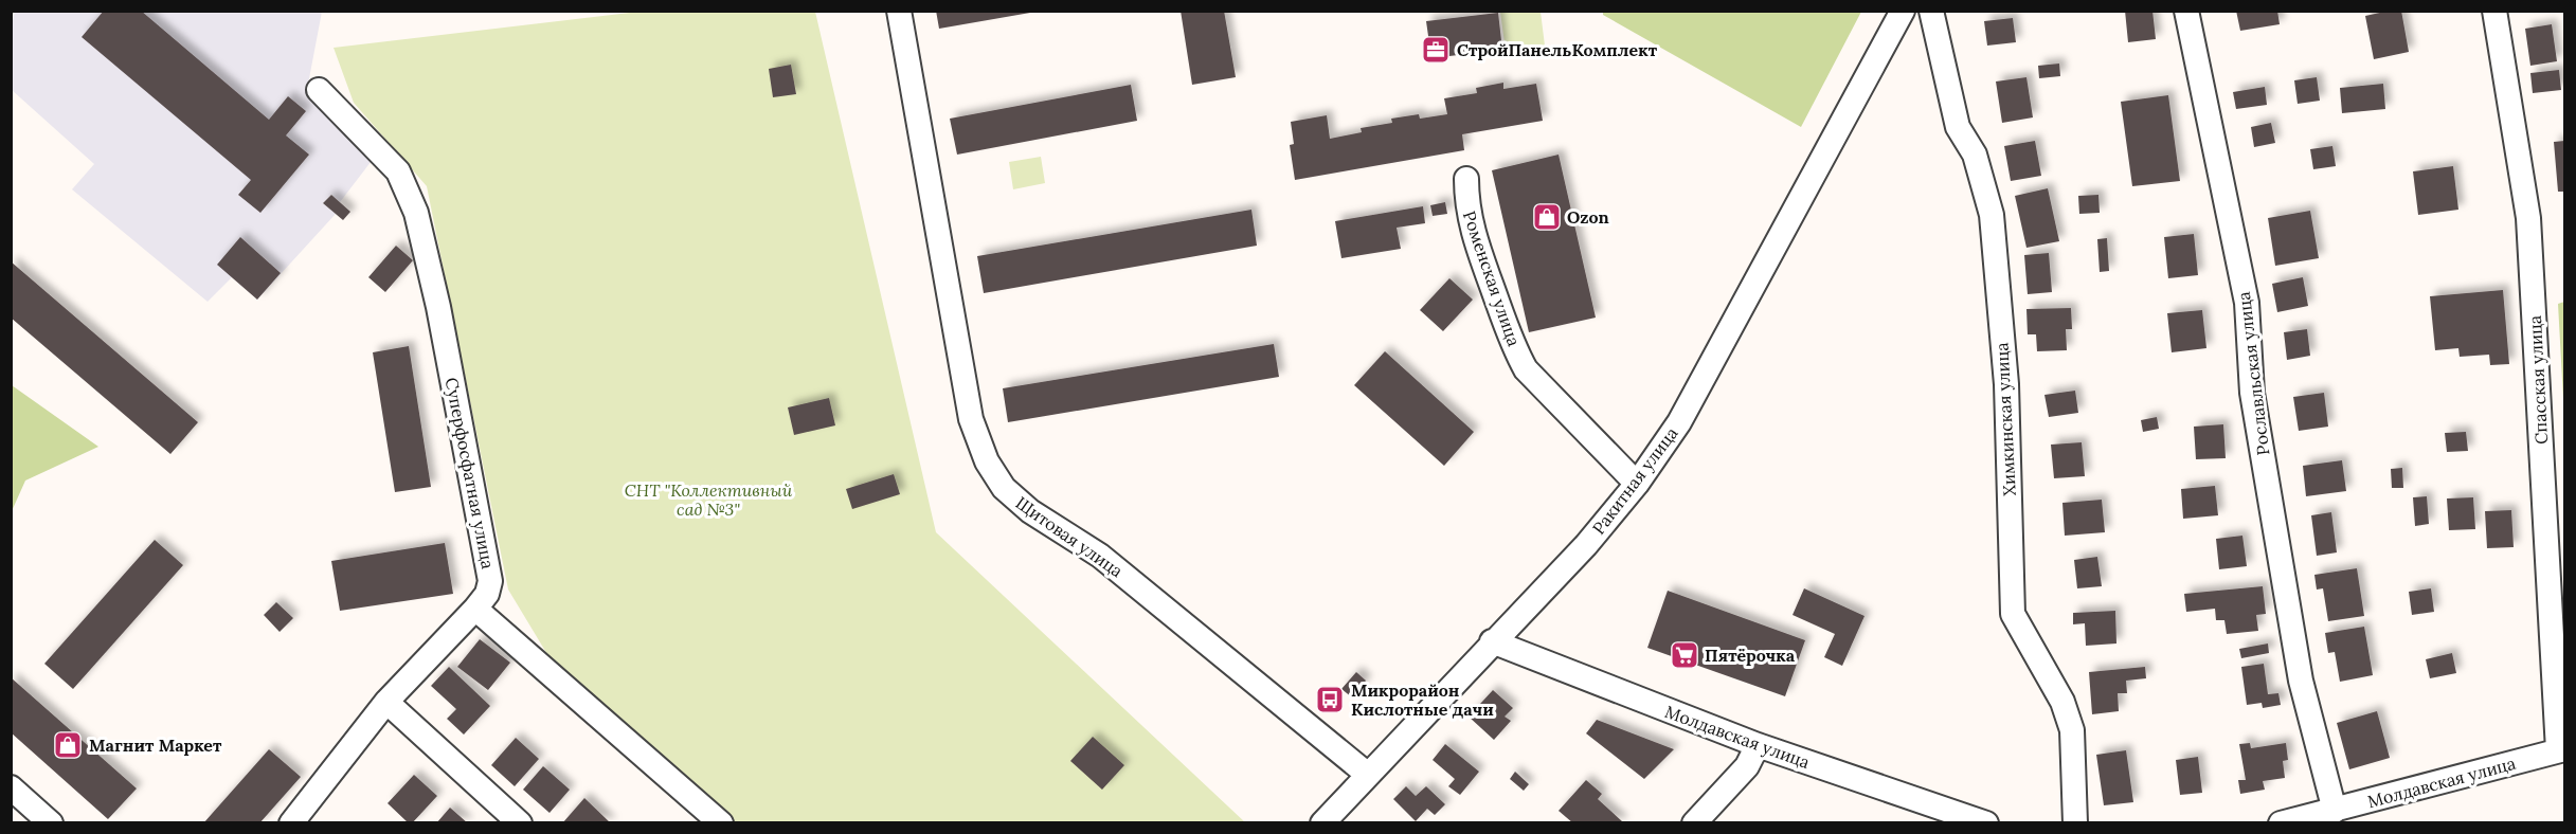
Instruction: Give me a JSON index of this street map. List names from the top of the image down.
{
  "streets": {
    "street": [
      "Роменская улица",
      "Рославльская улица",
      "Спасская улица",
      "Химкинская улица",
      "Суперфосфатная улица",
      "Ракитная улица",
      "Щитовая улица",
      "Молдавская улица"
    ]
  },
  "crossings": [
    ["Роменская улица", "Ракитная улица"],
    ["Рославльская улица", "Молдавская улица"],
    ["Спасская улица", "Молдавская улица"],
    ["Ракитная улица", "Щитовая улица"],
    ["Ракитная улица", "Молдавская улица"]
  ],
  "parks": ["СНТ \"Коллективный сад №3\""],
  "places": {
    "office": ["СтройПанельКомплект"],
    "shop": ["Ozon", "Магнит Маркет"],
    "supermarket": ["Пятёрочка"],
    "bus stop": ["Микрорайон Кислотные дачи"]
  }
}
